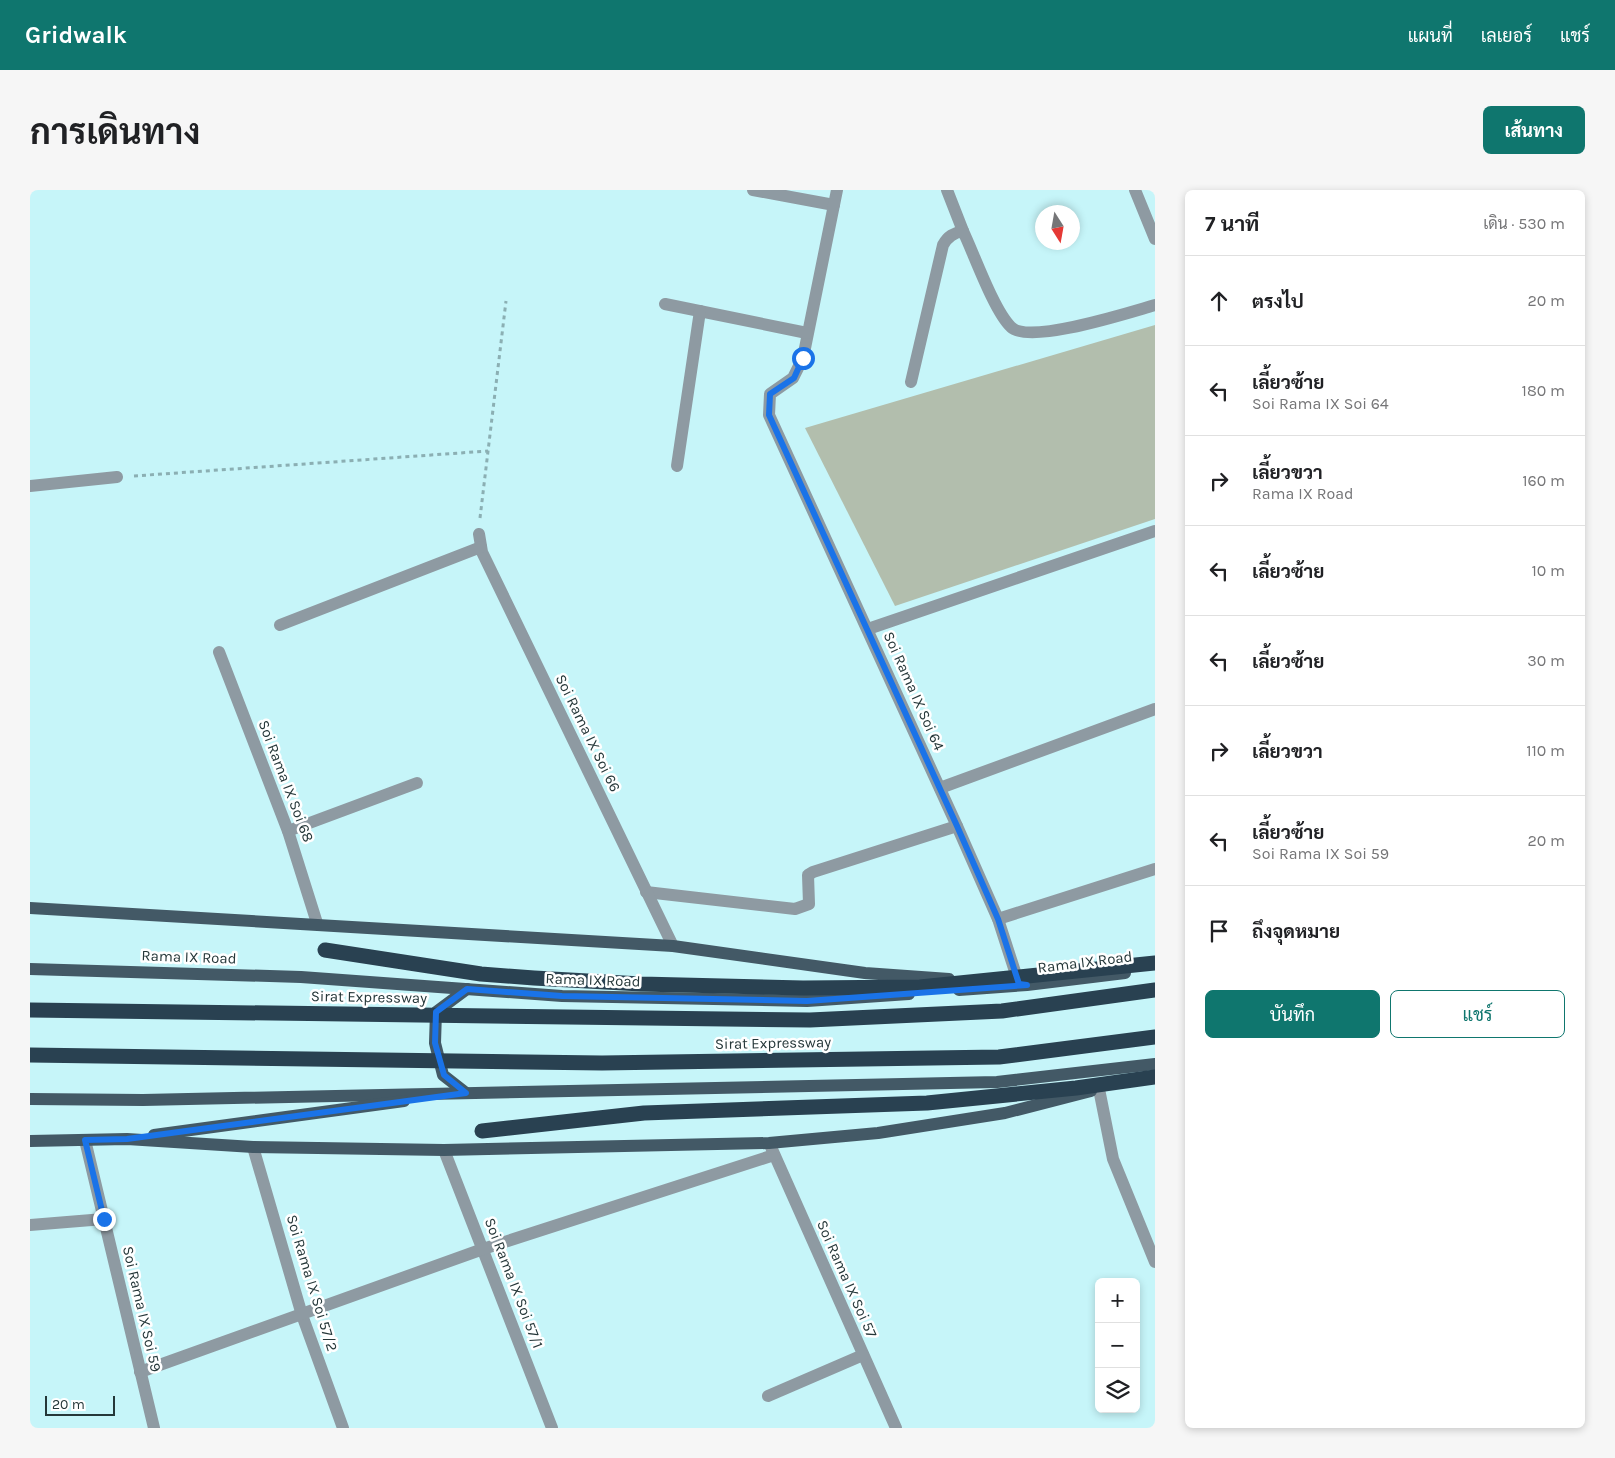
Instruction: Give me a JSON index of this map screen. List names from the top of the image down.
{
  "streets": {
    "highway": ["Sirat Expressway"],
    "main road": ["Rama IX Road"],
    "street": [
      "Soi Rama IX Soi 64",
      "Soi Rama IX Soi 66",
      "Soi Rama IX Soi 68",
      "Soi Rama IX Soi 57",
      "Soi Rama IX Soi 57/2",
      "Soi Rama IX Soi 57/1",
      "Soi Rama IX Soi 59"
    ]
  },
  "crossings": [
    ["Soi Rama IX Soi 64", "Rama IX Road"]
  ],
  "scale_bar": "20 m",
  "north": "bottom",
  "page": {
    "header": "Gridwalk",
    "nav": ["แผนที่", "เลเยอร์", "แชร์"],
    "buttons": [
      "เส้นทาง",
      ["บันทึก", "แชร์"]
    ],
    "title": "การเดินทาง",
    "heading": ["7 นาที", "เดิน · 530 m"],
    "list": [
      ["ตรงไป", "20 m"],
      ["เลี้ยวซ้าย", "Soi Rama IX Soi 64", "180 m"],
      ["เลี้ยวขวา", "Rama IX Road", "160 m"],
      ["เลี้ยวซ้าย", "10 m"],
      ["เลี้ยวซ้าย", "30 m"],
      ["เลี้ยวขวา", "110 m"],
      ["เลี้ยวซ้าย", "Soi Rama IX Soi 59", "20 m"],
      "ถึงจุดหมาย"
    ],
    "map_buttons": ["+", "−"],
    "scale": "20 m"
  }
}
